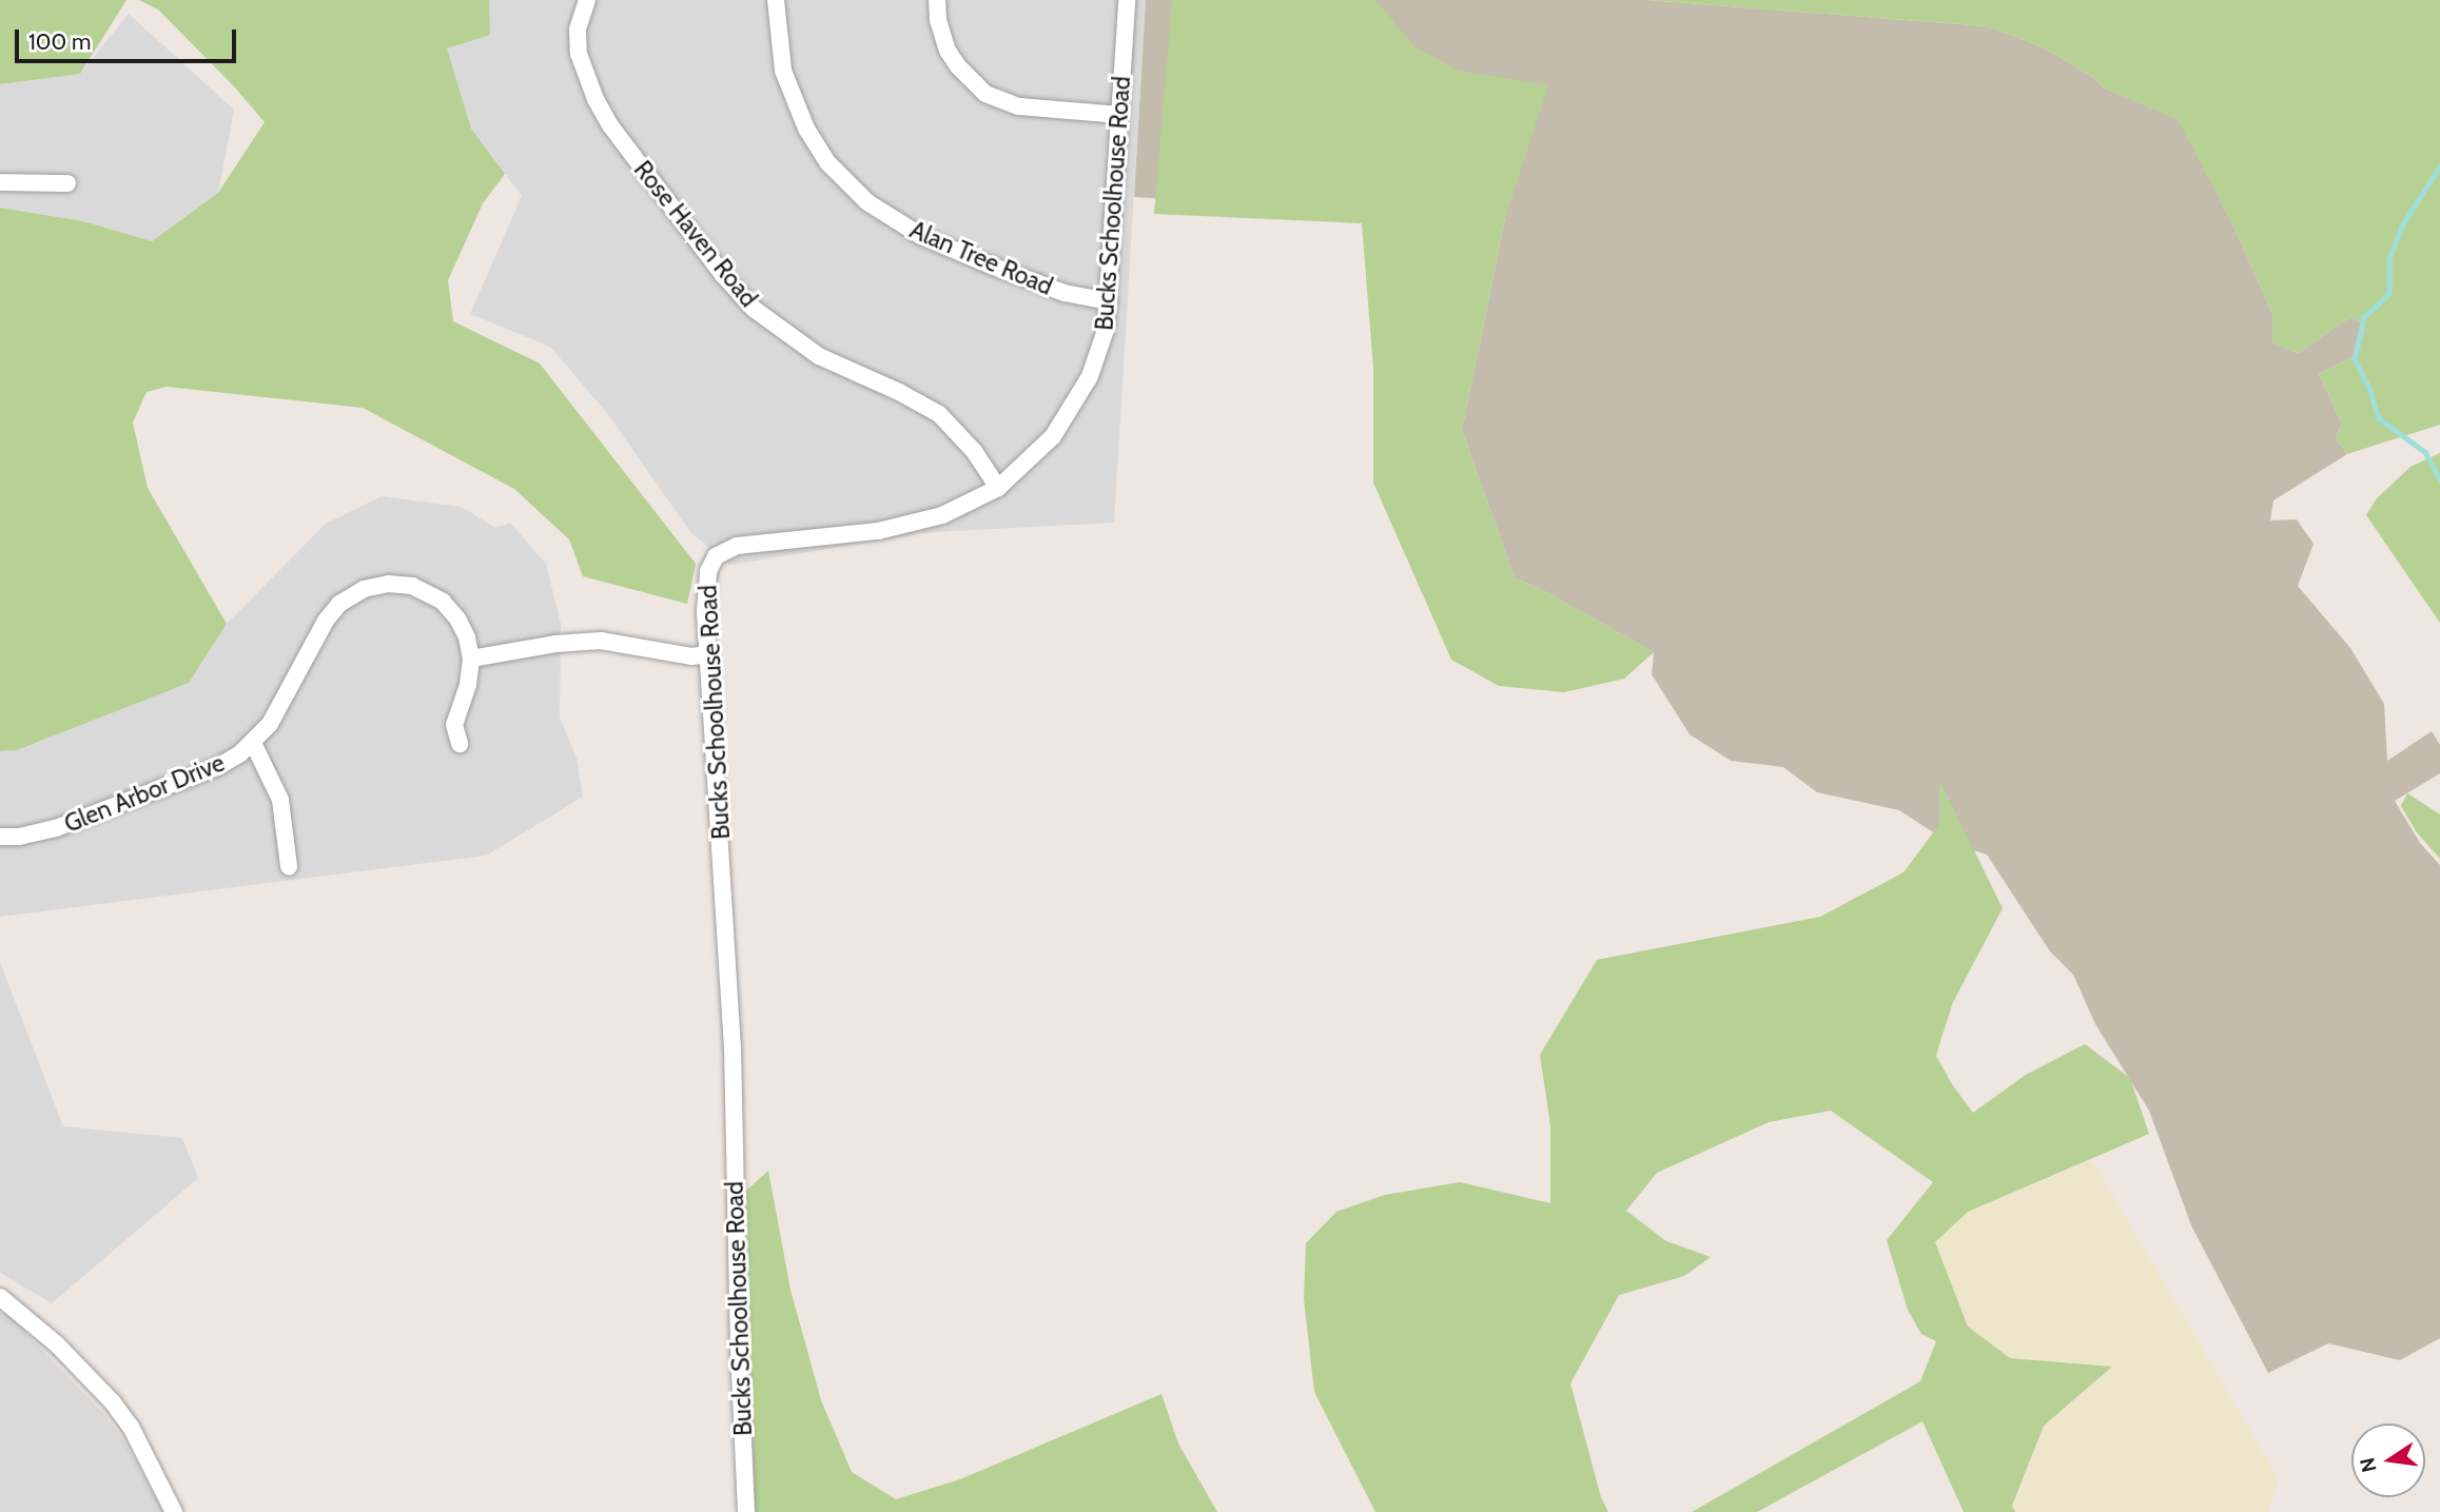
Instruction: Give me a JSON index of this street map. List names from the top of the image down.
{
  "streets": {
    "street": [
      "Bucks Schoolhouse Road",
      "Rose Haven Road",
      "Alan Tree Road",
      "Glen Arbor Drive"
    ]
  },
  "crossings": [
    ["Bucks Schoolhouse Road", "Rose Haven Road"],
    ["Bucks Schoolhouse Road", "Alan Tree Road"]
  ],
  "scale_bar": "100 m",
  "north": "left"
}
